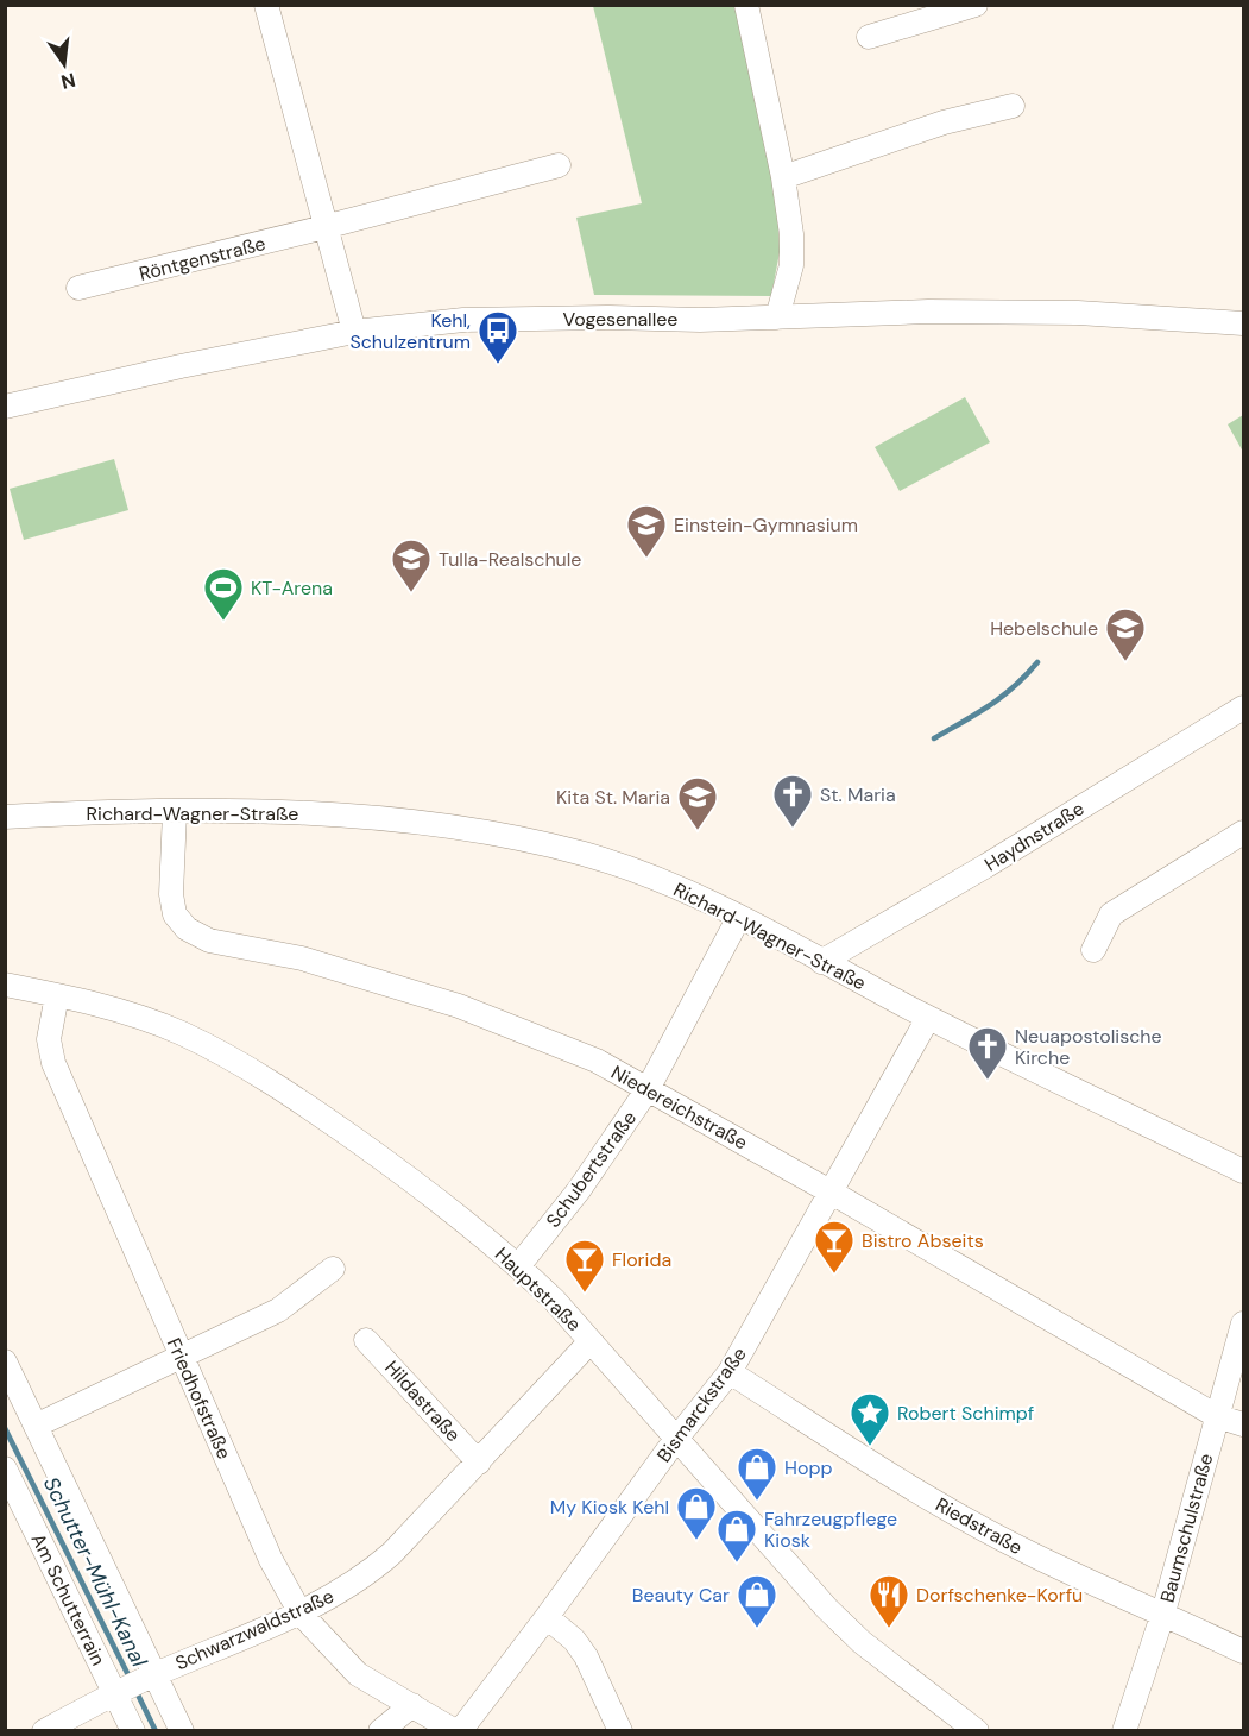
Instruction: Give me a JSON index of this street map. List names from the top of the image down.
{
  "streets": {
    "street": [
      "Röntgenstraße",
      "Vogesenallee",
      "Richard-Wagner-Straße",
      "Haydnstraße",
      "Niedereichstraße",
      "Schubertstraße",
      "Hauptstraße",
      "Friedhofstraße",
      "Hildastraße",
      "Bismarckstraße",
      "Riedstraße",
      "Baumschulstraße",
      "Am Schutterrain",
      "Schwarzwaldstraße"
    ]
  },
  "crossings": [
    ["Richard-Wagner-Straße", "Haydnstraße"],
    ["Richard-Wagner-Straße", "Niedereichstraße"],
    ["Richard-Wagner-Straße", "Schubertstraße"],
    ["Richard-Wagner-Straße", "Bismarckstraße"],
    ["Niedereichstraße", "Schubertstraße"],
    ["Niedereichstraße", "Bismarckstraße"],
    ["Niedereichstraße", "Baumschulstraße"],
    ["Schubertstraße", "Hauptstraße"],
    ["Hauptstraße", "Friedhofstraße"],
    ["Hauptstraße", "Bismarckstraße"],
    ["Hauptstraße", "Schwarzwaldstraße"],
    ["Friedhofstraße", "Bismarckstraße"],
    ["Friedhofstraße", "Schwarzwaldstraße"],
    ["Hildastraße", "Schwarzwaldstraße"],
    ["Bismarckstraße", "Riedstraße"],
    ["Riedstraße", "Baumschulstraße"],
    ["Am Schutterrain", "Schwarzwaldstraße"]
  ],
  "water": ["Schutter-Mühl-Kanal"],
  "places": {
    "bus stop": ["Kehl, Schulzentrum"],
    "school or university": [
      "Einstein-Gymnasium",
      "Tulla-Realschule",
      "Hebelschule",
      "Kita St. Maria"
    ],
    "sports": ["KT-Arena"],
    "church": ["St. Maria", "Neuapostolische Kirche"],
    "bar": ["Bistro Abseits", "Florida"],
    "place": ["Robert Schimpf"],
    "shop": [
      "Hopp",
      "My Kiosk Kehl",
      "Fahrzeugpflege Kiosk",
      "Beauty Car"
    ],
    "restaurant": ["Dorfschenke-Korfu"]
  },
  "north": "bottom"
}
